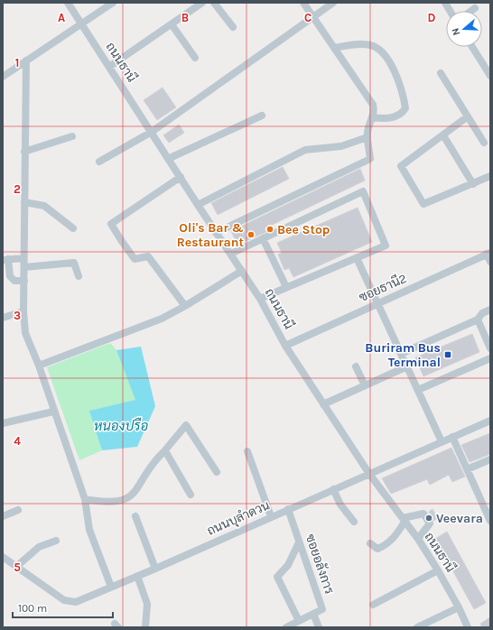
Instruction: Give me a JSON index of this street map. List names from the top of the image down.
{
  "streets": {
    "street": [
      "ถนนธานี",
      "ซอยธานี2",
      "ถนนบุลำดวน",
      "ซอยอลังการ"
    ]
  },
  "crossings": [
    ["ถนนธานี", "ซอยธานี2"],
    ["ถนนธานี", "ถนนบุลำดวน"],
    ["ถนนบุลำดวน", "ซอยอลังการ"]
  ],
  "water": ["หนองปรือ"],
  "places": {
    "other": ["Bee Stop", "Oli's Bar & Restaurant", "Veevara"],
    "transit": ["Buriram Bus Terminal"]
  },
  "scale_bar": "100 m",
  "north": "left",
  "grid": {
    "columns": [
      "A",
      "B",
      "C",
      "D"
    ],
    "rows": [
      "1",
      "2",
      "3",
      "4",
      "5"
    ]
  }
}
